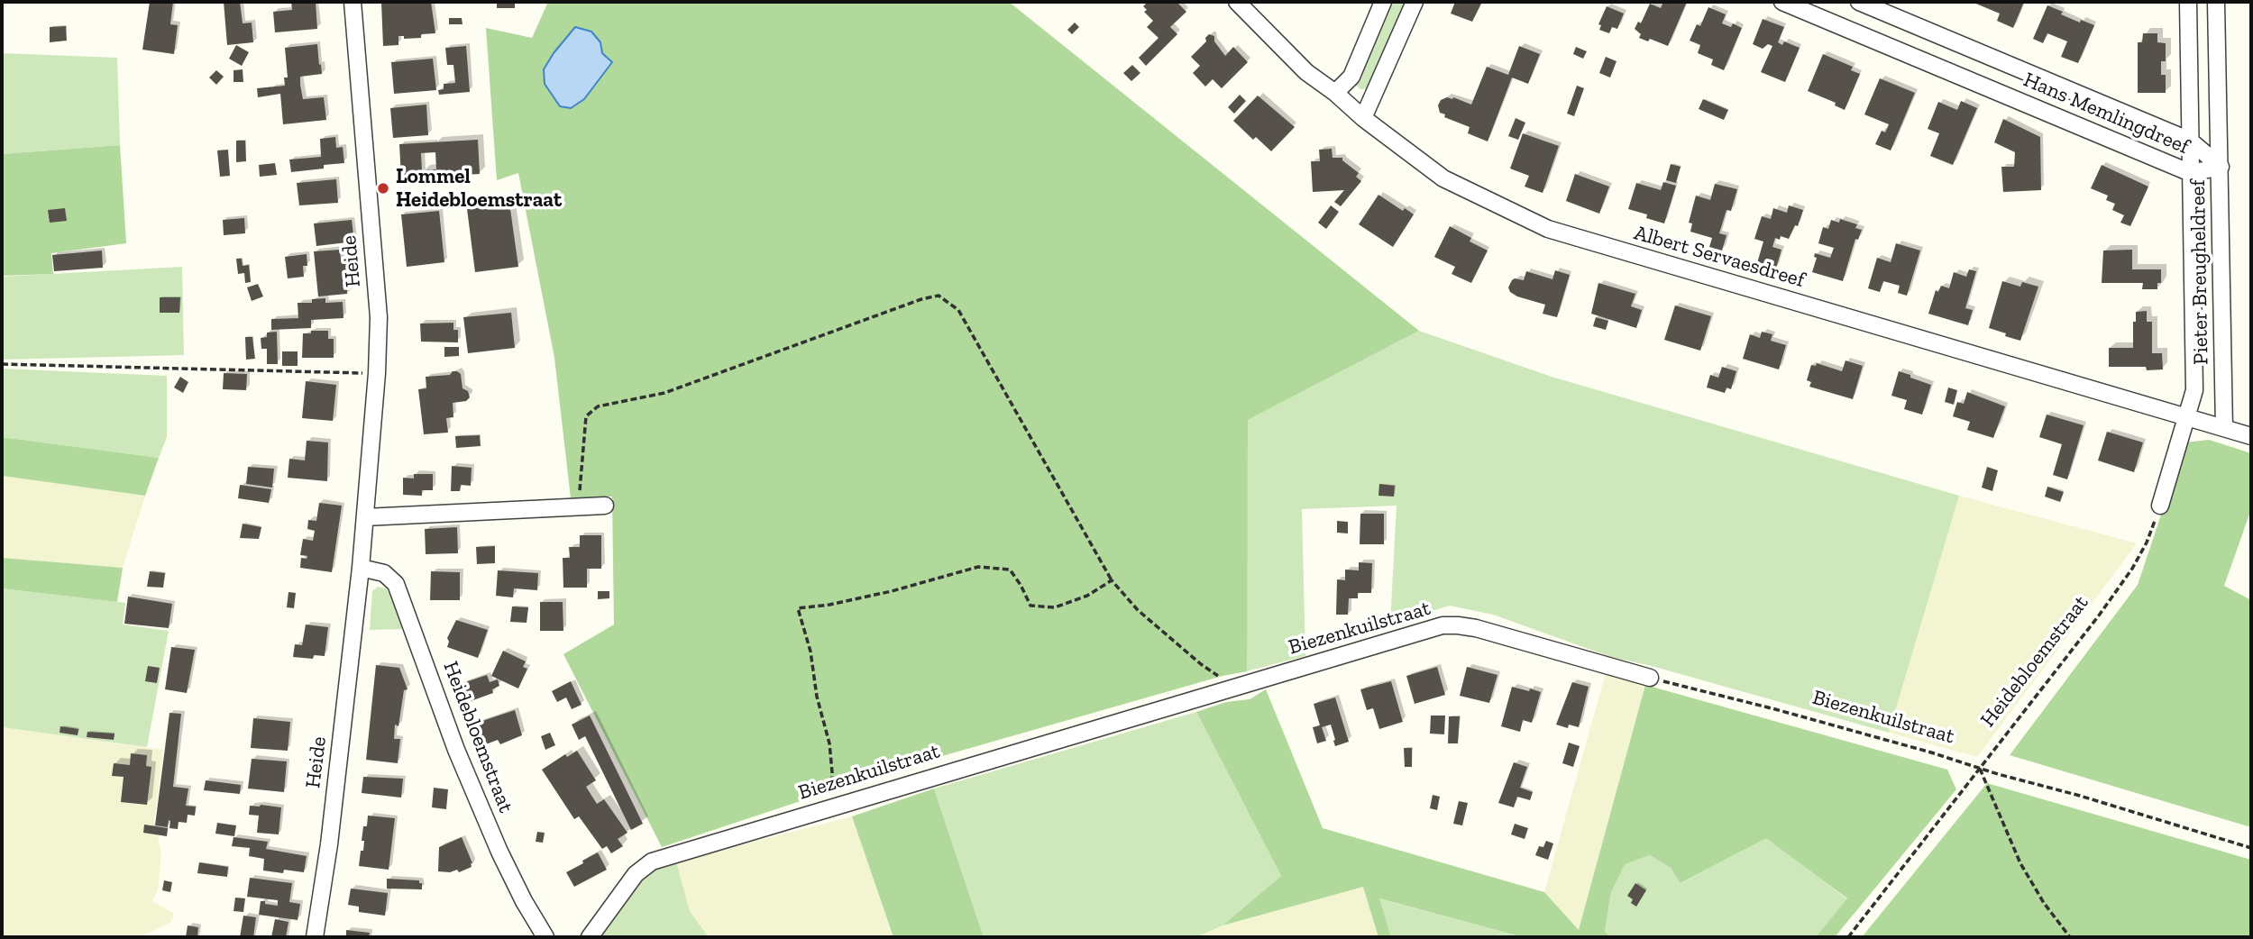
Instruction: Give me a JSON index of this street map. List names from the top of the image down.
{
  "streets": {
    "street": [
      "Hans Memlingdreef",
      "Albert Servaesdreef",
      "Heide",
      "Pieter Breugheldreef",
      "Biezenkuilstraat",
      "Heidebloemstraat"
    ]
  },
  "crossings": [
    ["Hans Memlingdreef", "Pieter Breugheldreef"],
    ["Albert Servaesdreef", "Pieter Breugheldreef"],
    ["Heide", "Heidebloemstraat"],
    ["Biezenkuilstraat", "Heidebloemstraat"]
  ],
  "places": ["Lommel Heidebloemstraat"]
}
